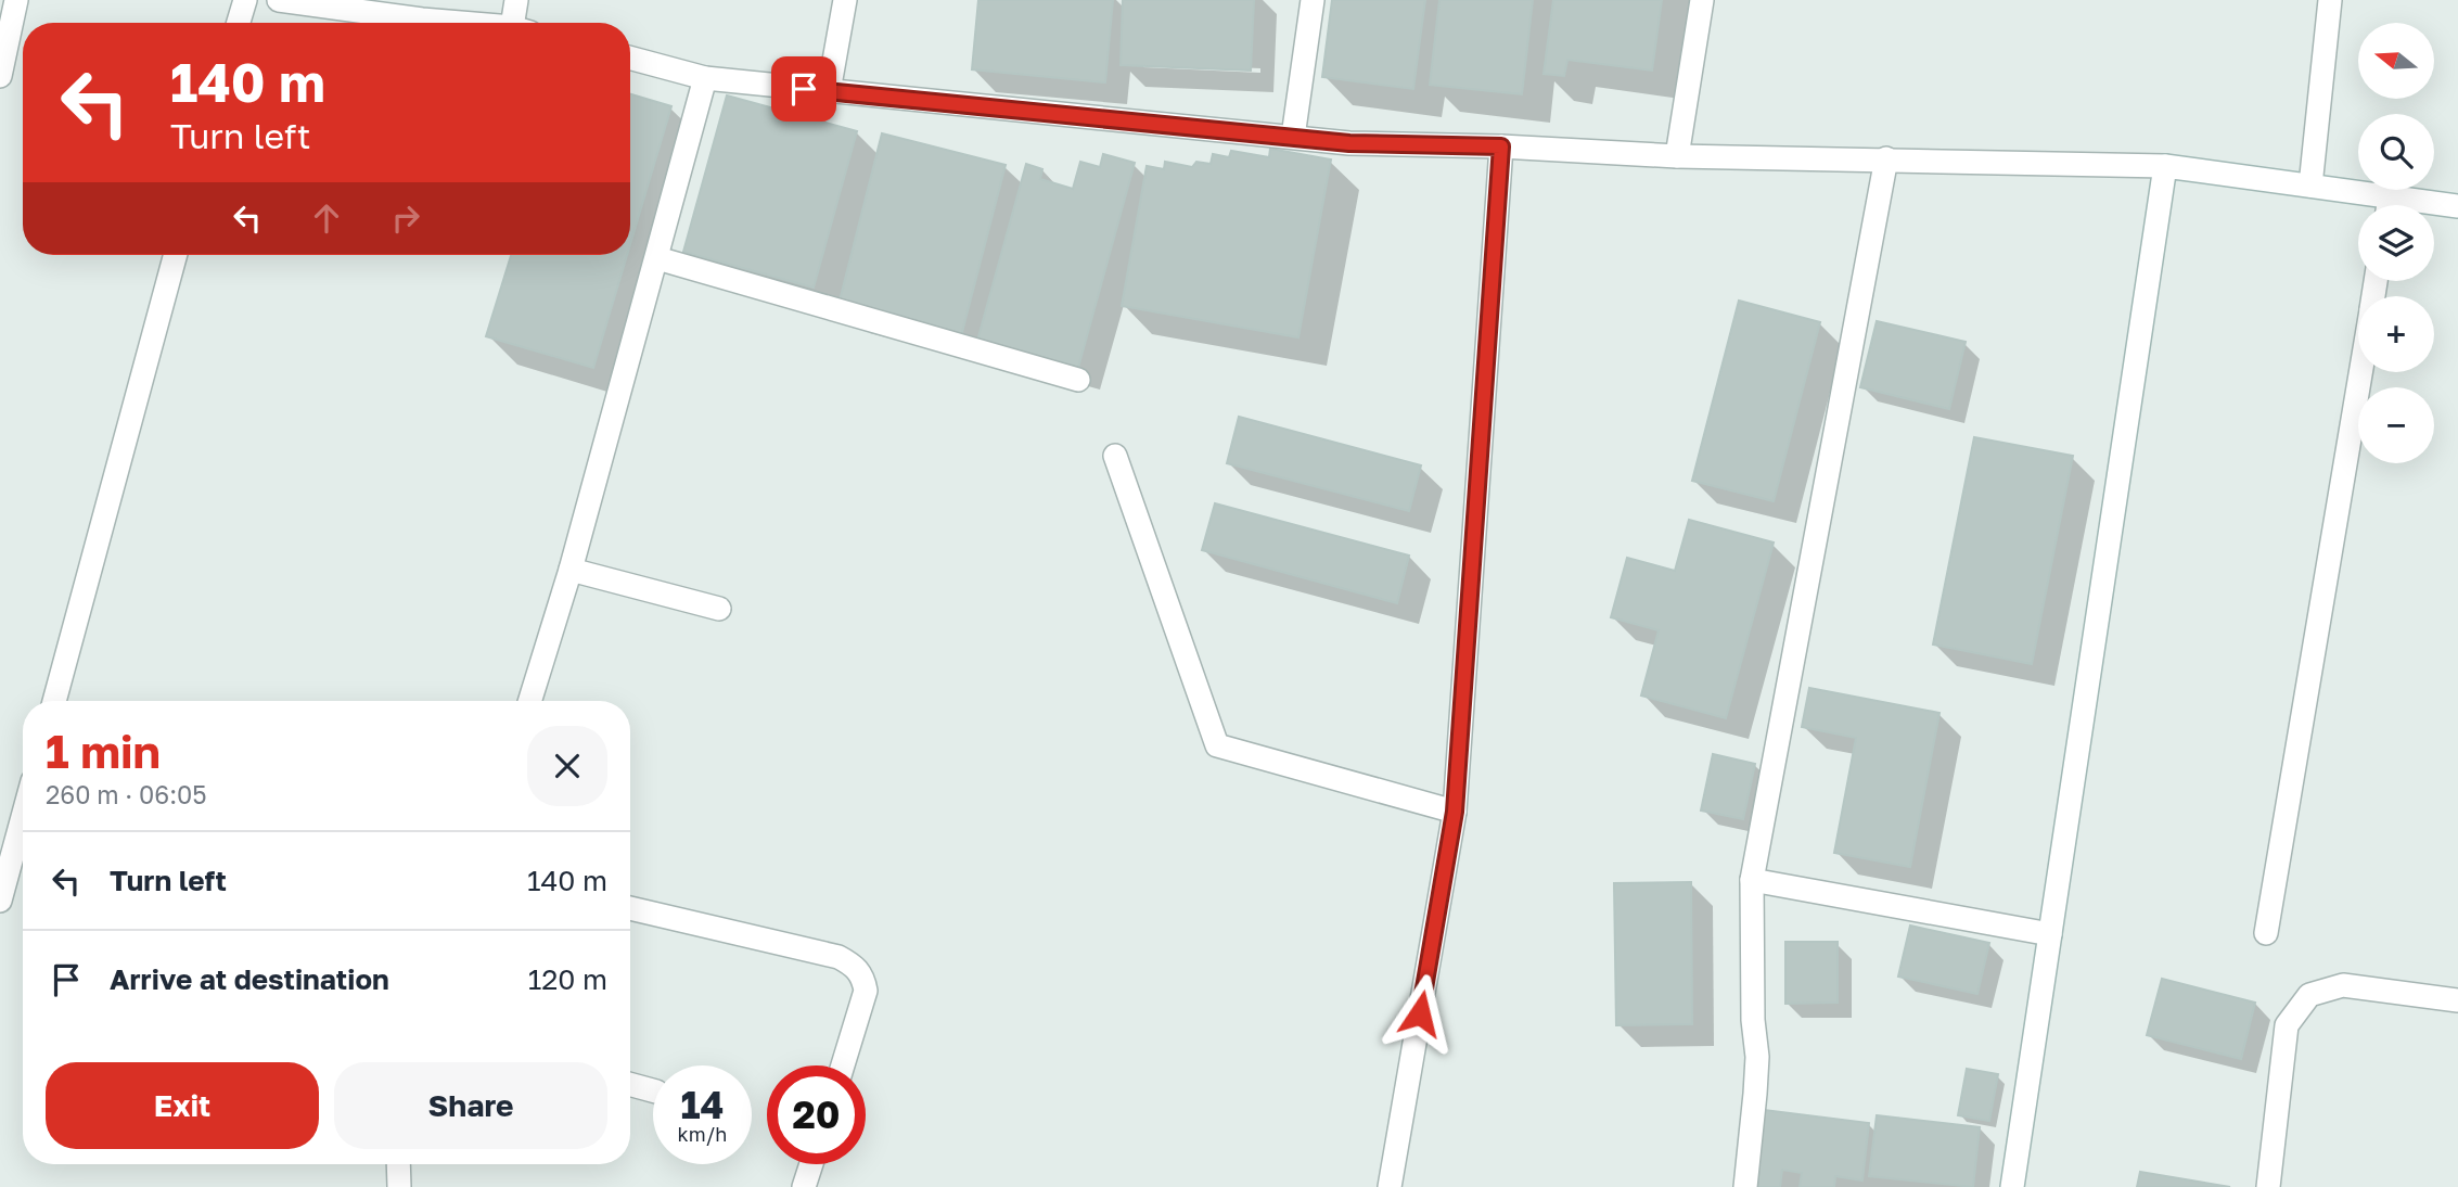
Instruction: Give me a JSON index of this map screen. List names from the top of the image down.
{
  "north": "left",
  "page": {
    "map_buttons": ["+", "−"],
    "turn": ["140 m", "Turn left"],
    "heading": ["1 min", "260 m · 06:05"],
    "list": [
      {
        "name": "Turn left",
        "value": "140 m"
      },
      {
        "name": "Arrive at destination",
        "value": "120 m"
      }
    ],
    "buttons": ["Exit", "Share"],
    "speed": "14 km/h",
    "limit": "20"
  }
}
